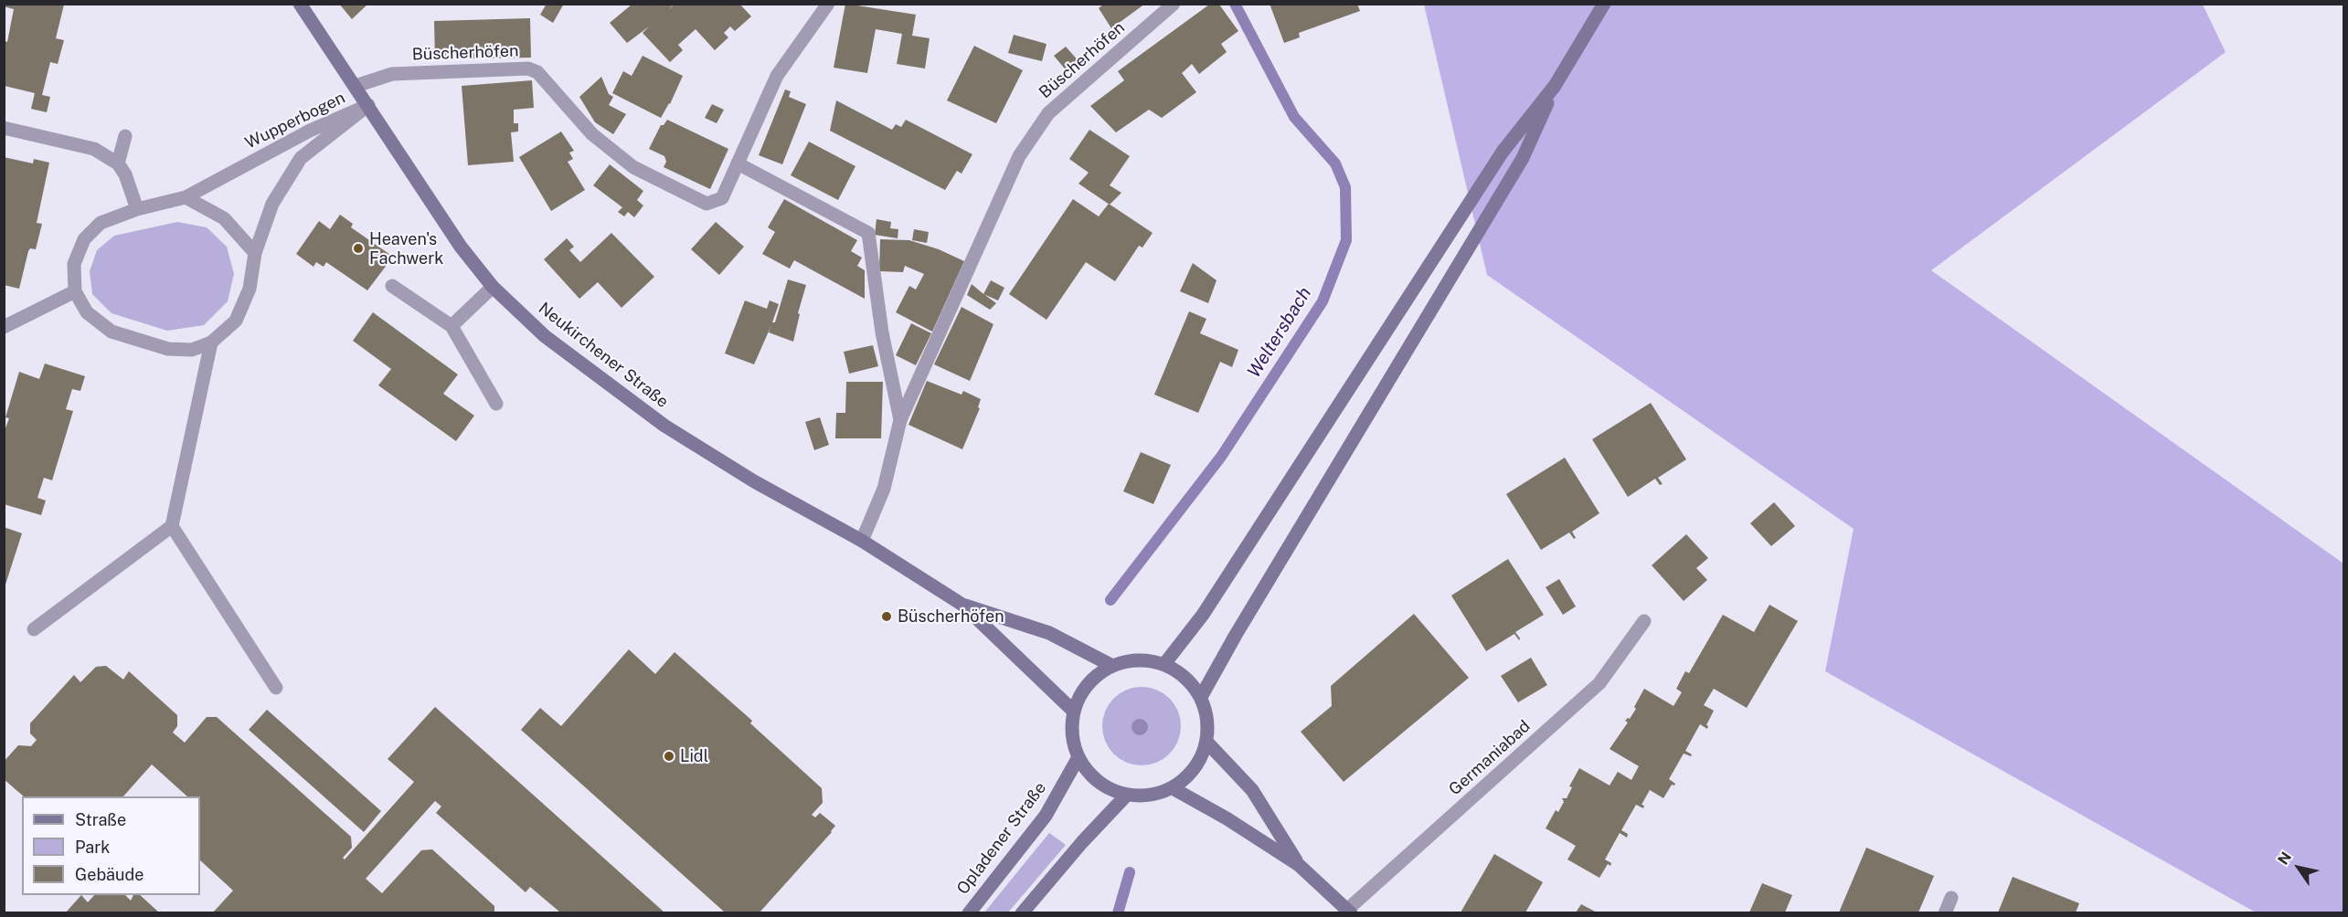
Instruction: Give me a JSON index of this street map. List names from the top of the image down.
{
  "streets": {
    "main road": ["Neukirchener Straße", "Opladener Straße"],
    "street": ["Büscherhöfen", "Wupperbogen", "Germaniabad"]
  },
  "crossings": [
    ["Büscherhöfen", "Neukirchener Straße"],
    ["Wupperbogen", "Neukirchener Straße"],
    ["Neukirchener Straße", "Opladener Straße"]
  ],
  "water": ["Weltersbach"],
  "places": ["Heaven's Fachwerk", "Büscherhöfen", "Lidl"],
  "legend": ["Straße", "Park", "Gebäude"],
  "north": "top left"
}
